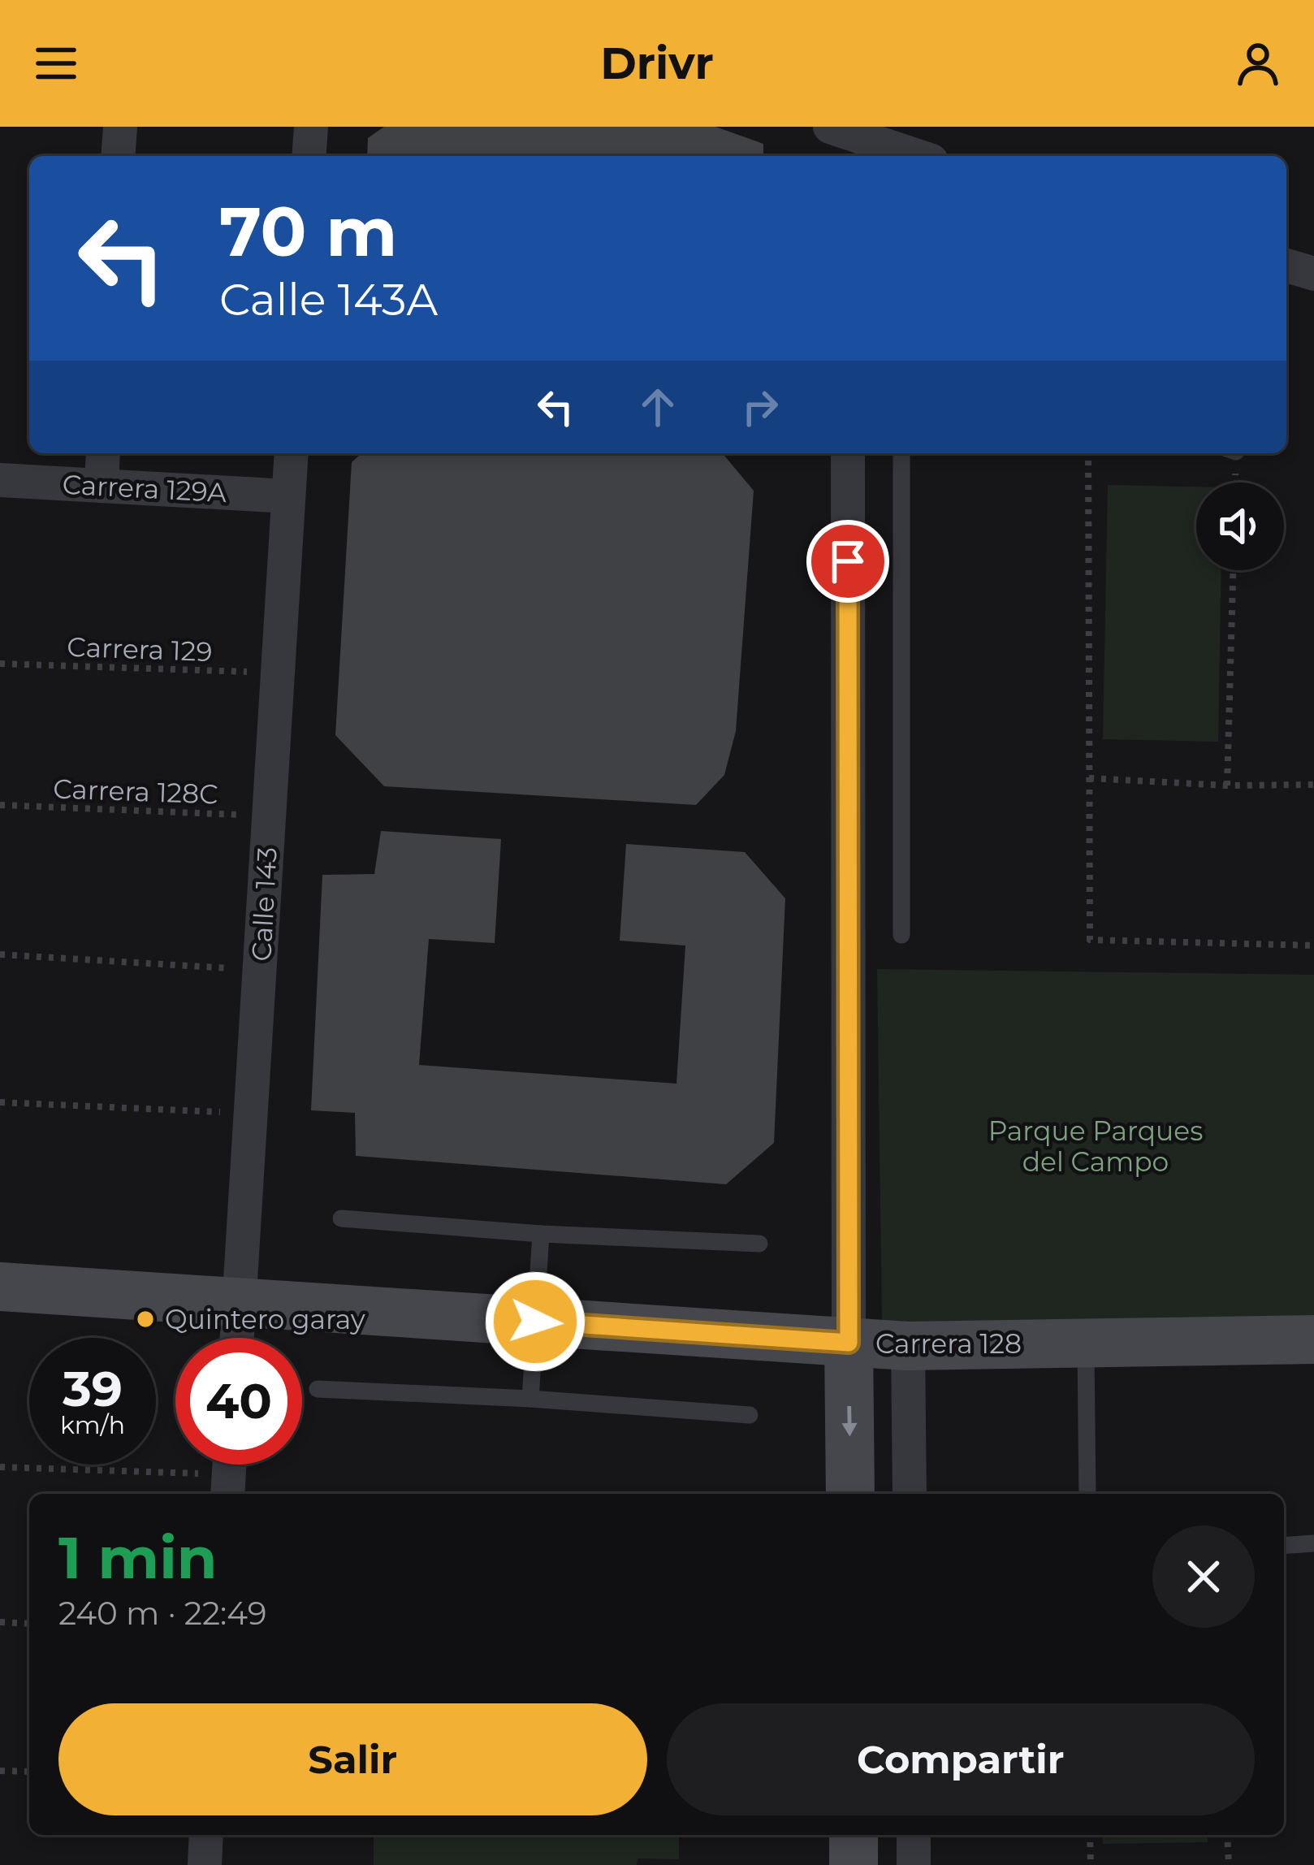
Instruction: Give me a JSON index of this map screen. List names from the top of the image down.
{
  "streets": {
    "street": ["Carrera 129A", "Calle 143", "Carrera 128"],
    "path": ["Carrera 129", "Carrera 128C"]
  },
  "crossings": [
    ["Carrera 129A", "Calle 143"],
    ["Carrera 129", "Calle 143"],
    ["Carrera 128C", "Calle 143"],
    ["Calle 143", "Carrera 128"]
  ],
  "parks": ["Parque Parques del Campo"],
  "places": ["Quintero garay"],
  "page": {
    "header": "Drivr",
    "turn": ["70 m", "Calle 143A"],
    "speed": "39 km/h",
    "limit": "40",
    "heading": ["1 min", "240 m · 22:49"],
    "buttons": ["Salir", "Compartir"]
  }
}
